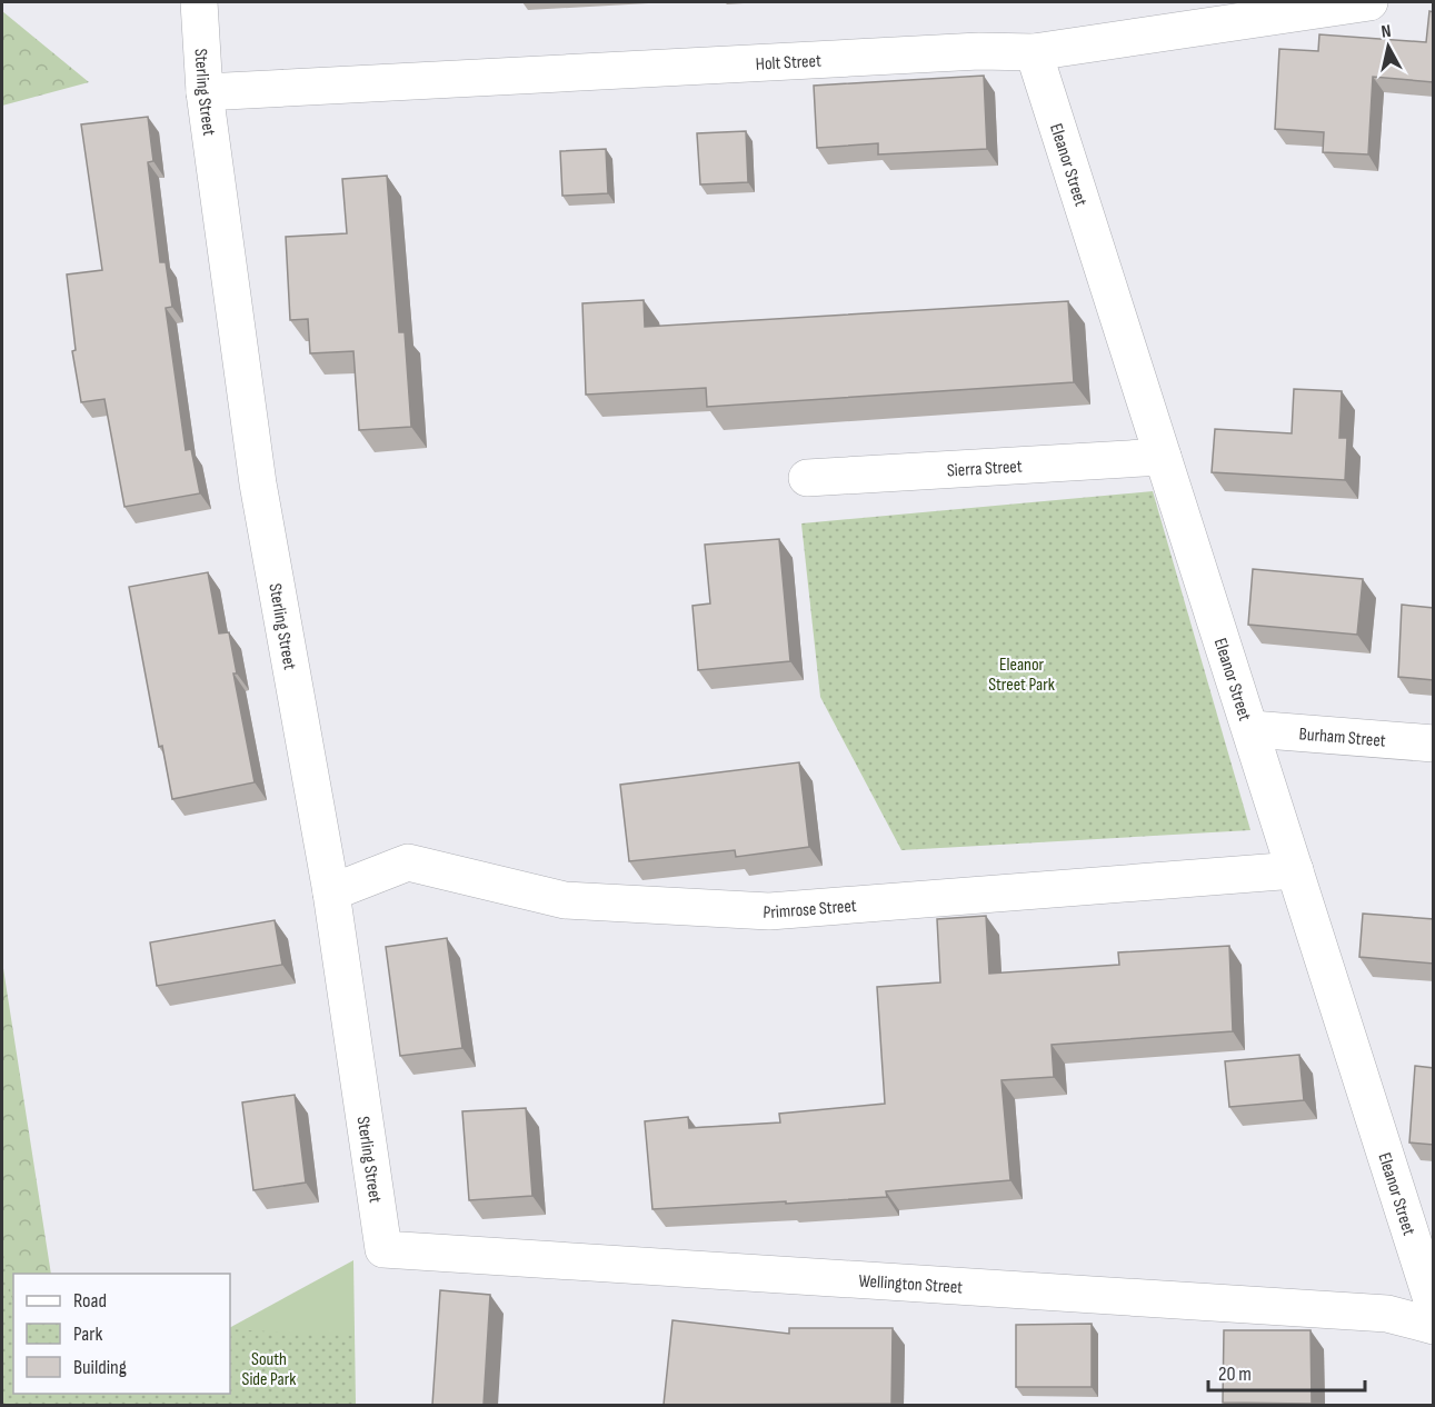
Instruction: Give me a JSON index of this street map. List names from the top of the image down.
{
  "streets": {
    "street": [
      "Holt Street",
      "Sterling Street",
      "Eleanor Street",
      "Sierra Street",
      "Burham Street",
      "Primrose Street",
      "Wellington Street"
    ]
  },
  "crossings": [
    ["Holt Street", "Sterling Street"],
    ["Holt Street", "Eleanor Street"],
    ["Sterling Street", "Primrose Street"],
    ["Sterling Street", "Wellington Street"],
    ["Eleanor Street", "Sierra Street"],
    ["Eleanor Street", "Burham Street"],
    ["Eleanor Street", "Primrose Street"]
  ],
  "parks": ["Eleanor Street Park", "South Side Park"],
  "legend": ["Road", "Park", "Building"],
  "scale_bar": "20 m",
  "north": "top"
}
